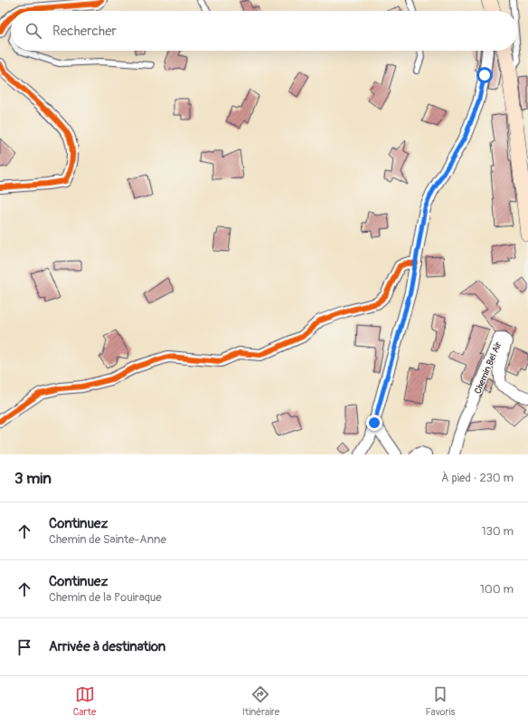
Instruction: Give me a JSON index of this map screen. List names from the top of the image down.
{
  "streets": {
    "street": ["Chemin Bel Air"]
  },
  "page": {
    "search": "Rechercher",
    "heading": ["3 min", "À pied · 230 m"],
    "list": [
      ["Continuez", "Chemin de Sainte-Anne", "130 m"],
      ["Continuez", "Chemin de la Pouiraque", "100 m"],
      "Arrivée à destination"
    ],
    "nav": ["Carte", "Itinéraire", "Favoris"]
  }
}
